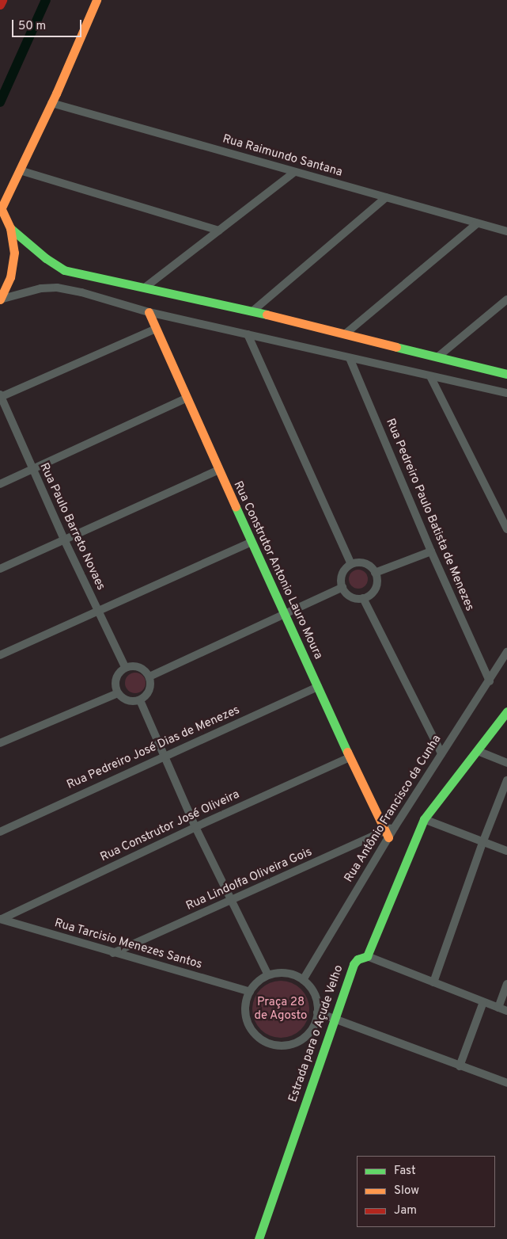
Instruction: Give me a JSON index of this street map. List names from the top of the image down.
{
  "streets": {
    "street": [
      "Rua Raimundo Santana",
      "Rua Pedreiro Paulo Batista de Menezes",
      "Rua Paulo Barreto Novaes",
      "Rua Construtor Antonio Lauro Moura",
      "Rua Pedreiro José Dias de Menezes",
      "Rua Antônio Francisco da Cunha",
      "Rua Construtor José Oliveira",
      "Rua Lindolfa Oliveira Gois",
      "Rua Tarcisio Menezes Santos",
      "Estrada para o Açude Velho"
    ]
  },
  "crossings": [
    ["Rua Pedreiro Paulo Batista de Menezes", "Rua Antônio Francisco da Cunha"],
    ["Rua Construtor Antonio Lauro Moura", "Rua Pedreiro José Dias de Menezes"],
    ["Rua Construtor Antonio Lauro Moura", "Rua Antônio Francisco da Cunha"],
    ["Rua Construtor Antonio Lauro Moura", "Rua Construtor José Oliveira"],
    ["Rua Construtor Antonio Lauro Moura", "Rua Lindolfa Oliveira Gois"],
    ["Rua Antônio Francisco da Cunha", "Rua Lindolfa Oliveira Gois"],
    ["Rua Antônio Francisco da Cunha", "Rua Tarcisio Menezes Santos"],
    ["Rua Construtor José Oliveira", "Rua Tarcisio Menezes Santos"],
    ["Rua Lindolfa Oliveira Gois", "Rua Tarcisio Menezes Santos"]
  ],
  "parks": ["Praça 28 de Agosto"],
  "legend": ["Fast", "Slow", "Jam"],
  "scale_bar": "50 m"
}
